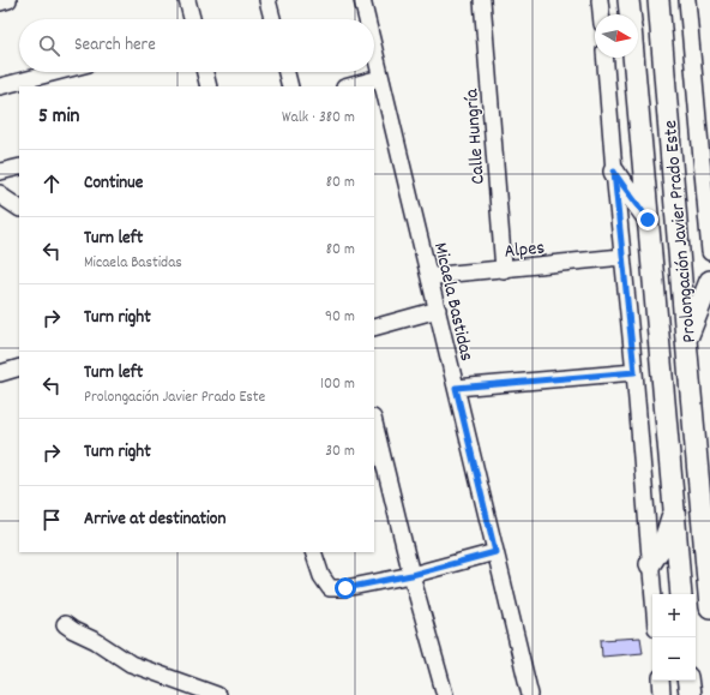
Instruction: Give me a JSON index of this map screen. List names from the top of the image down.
{
  "streets": {
    "main road": ["Prolongación Javier Prado Este"],
    "street": ["Calle Hungría", "Alpes", "Micaela Bastidas"]
  },
  "crossings": [
    ["Calle Hungría", "Alpes"],
    ["Alpes", "Micaela Bastidas"]
  ],
  "north": "right",
  "page": {
    "search": "Search here",
    "heading": ["5 min", "Walk · 380 m"],
    "list": [
      ["Continue", "80 m"],
      ["Turn left", "Micaela Bastidas", "80 m"],
      ["Turn right", "90 m"],
      ["Turn left", "Prolongación Javier Prado Este", "100 m"],
      ["Turn right", "30 m"],
      "Arrive at destination"
    ],
    "map_buttons": ["+", "−"]
  }
}
